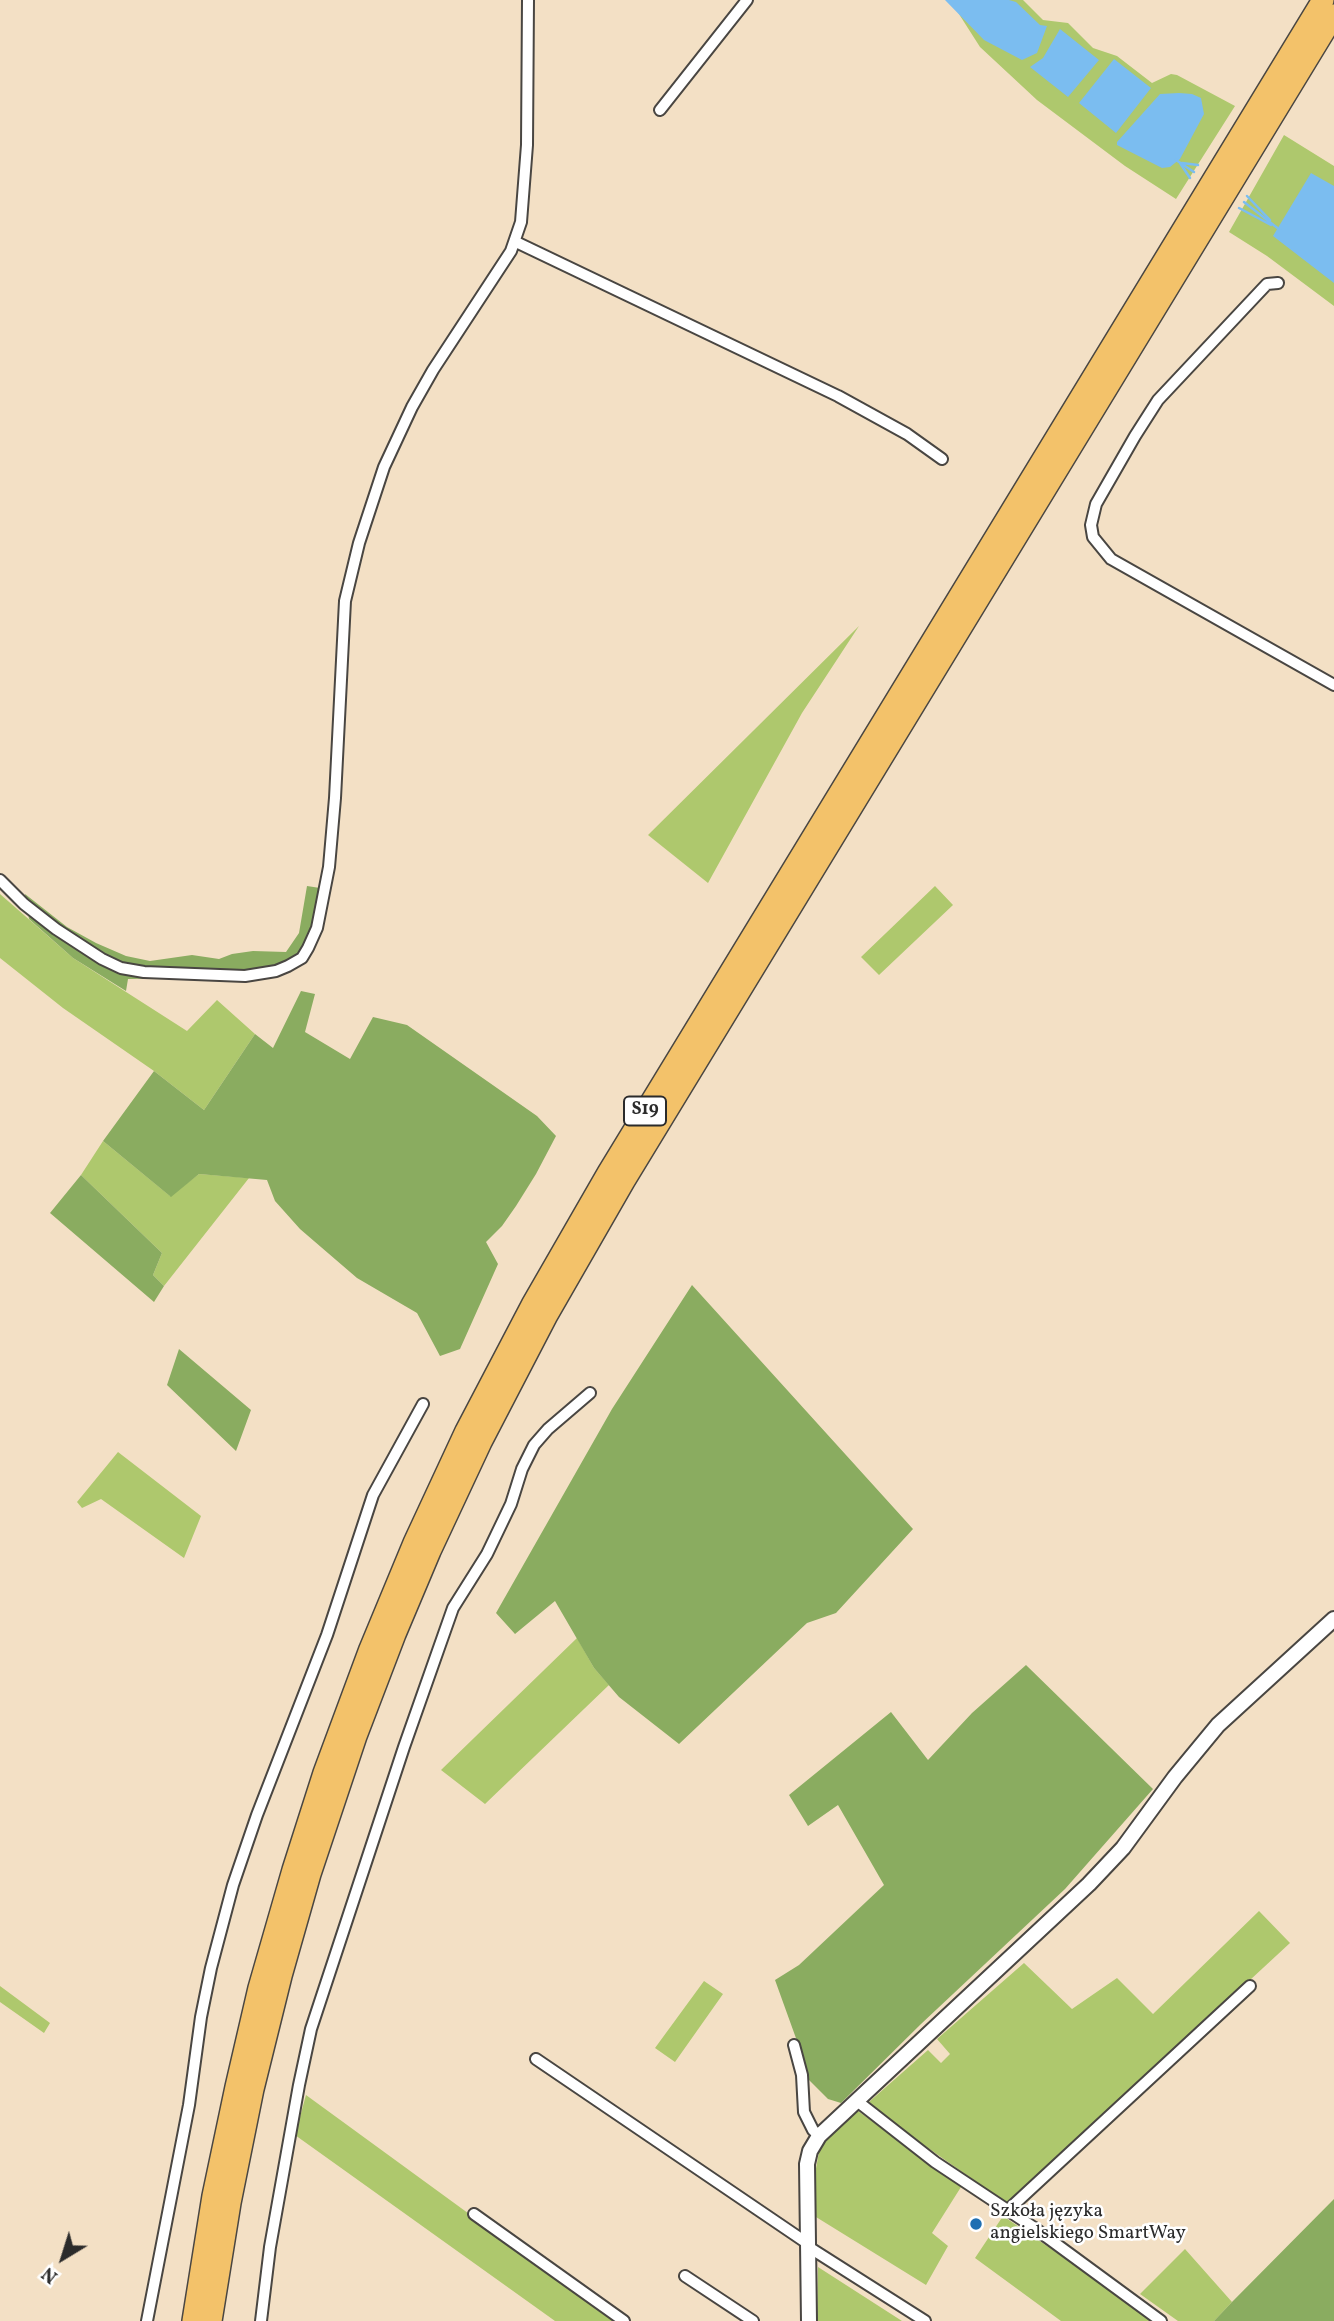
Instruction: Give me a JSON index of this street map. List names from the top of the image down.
{
  "streets": {
    "highway": ["S19"]
  },
  "places": ["Szkoła języka angielskiego SmartWay"],
  "north": "bottom left"
}
